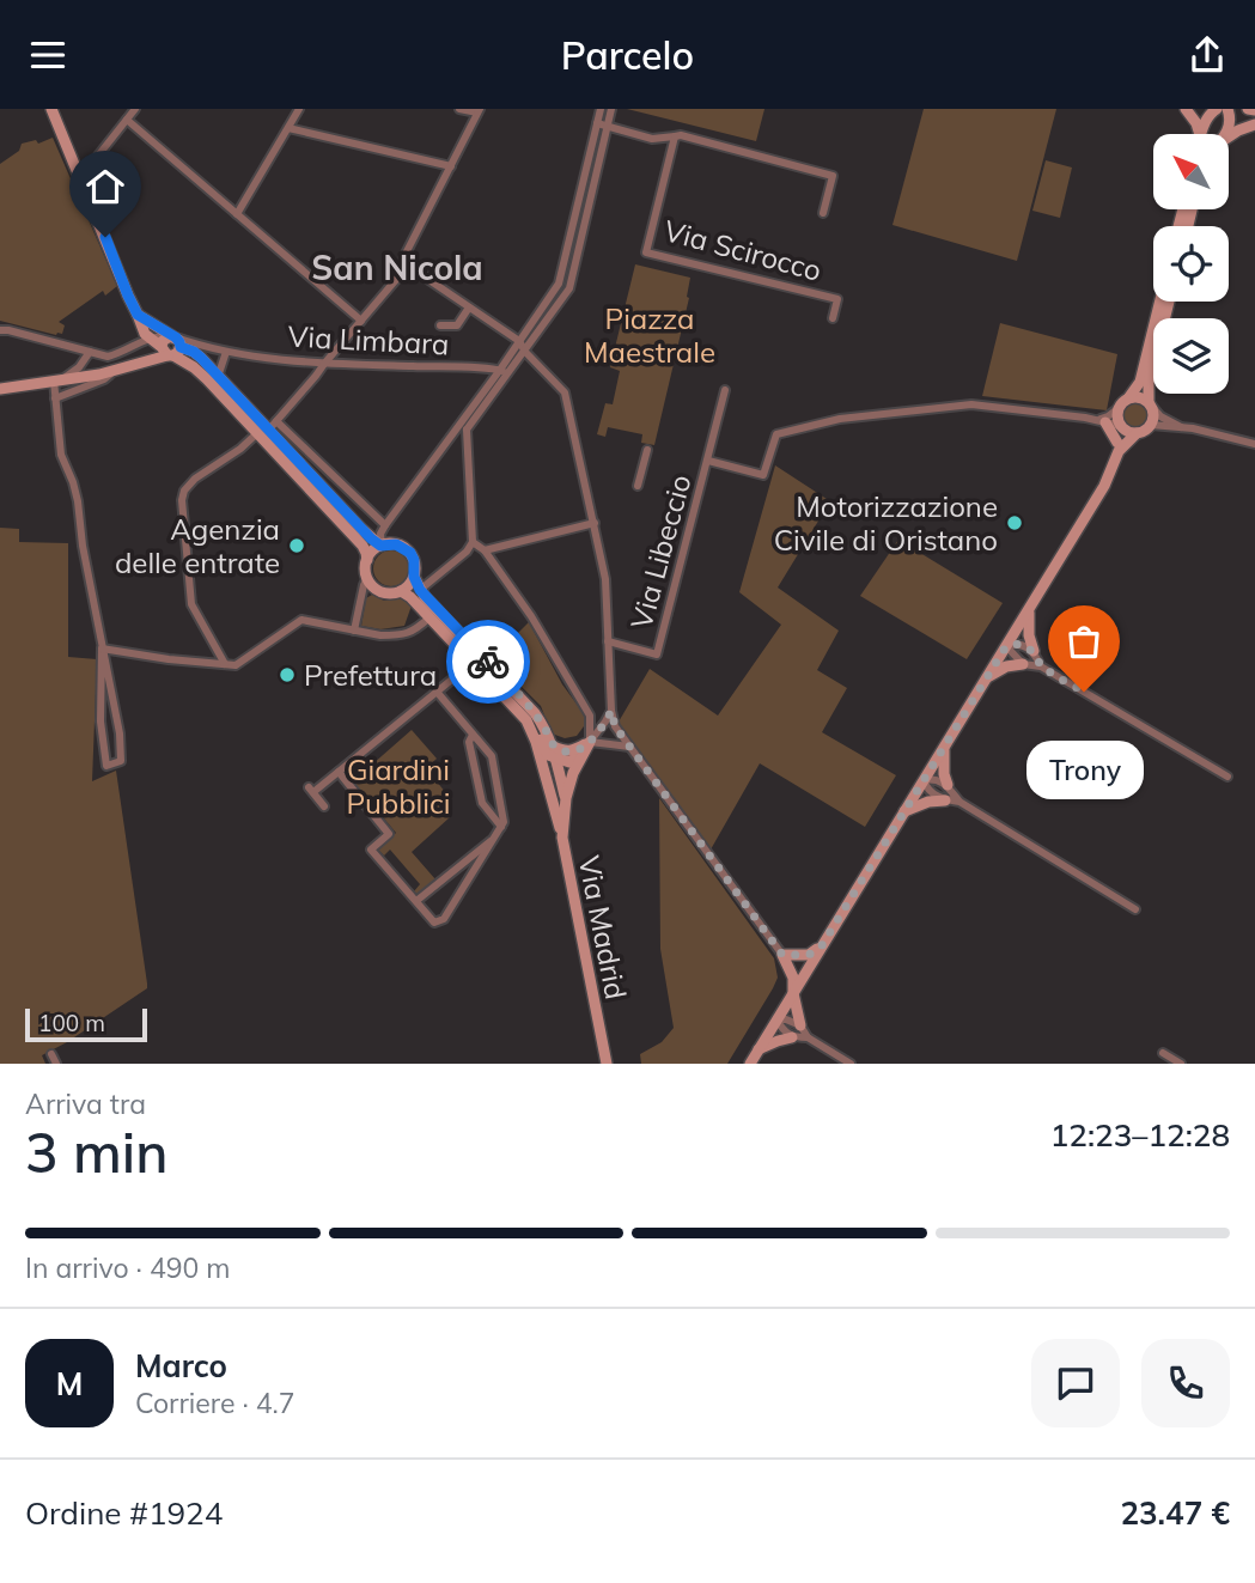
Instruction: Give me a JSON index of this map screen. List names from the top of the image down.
{
  "streets": {
    "street": [
      "Via Scirocco",
      "Via Limbara",
      "Via Libeccio",
      "Via Madrid"
    ]
  },
  "districts": ["San Nicola"],
  "parks": ["Piazza Maestrale", "Giardini Pubblici"],
  "places": [
    "Motorizzazione Civile di Oristano",
    "Agenzia delle entrate",
    "Prefettura",
    "Trony"
  ],
  "scale_bar": "100 m",
  "north": "top left",
  "page": {
    "header": "Parcelo",
    "bubble": "Trony",
    "scale": "100 m",
    "heading": ["3 min", "Arriva tra", "12:23–12:28"],
    "panel": [
      "Marco",
      "Corriere · 4.7",
      "Ordine #1924",
      "23.47 €"
    ],
    "bar": "In arrivo · 490 m",
    "round": "M"
  }
}
